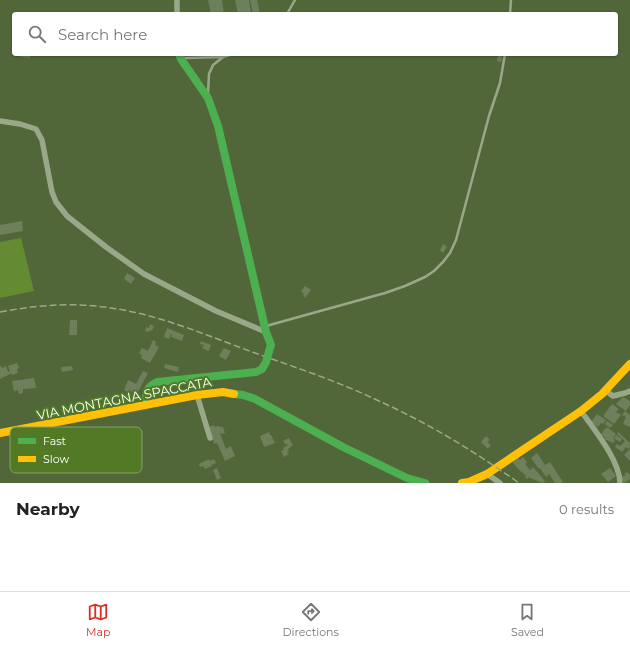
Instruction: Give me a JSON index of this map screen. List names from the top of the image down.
{
  "streets": {
    "main road": ["VIA MONTAGNA SPACCATA"]
  },
  "legend": ["Fast", "Slow"],
  "page": {
    "search": "Search here",
    "heading": ["Nearby", "0 results"],
    "nav": ["Map", "Directions", "Saved"]
  }
}
